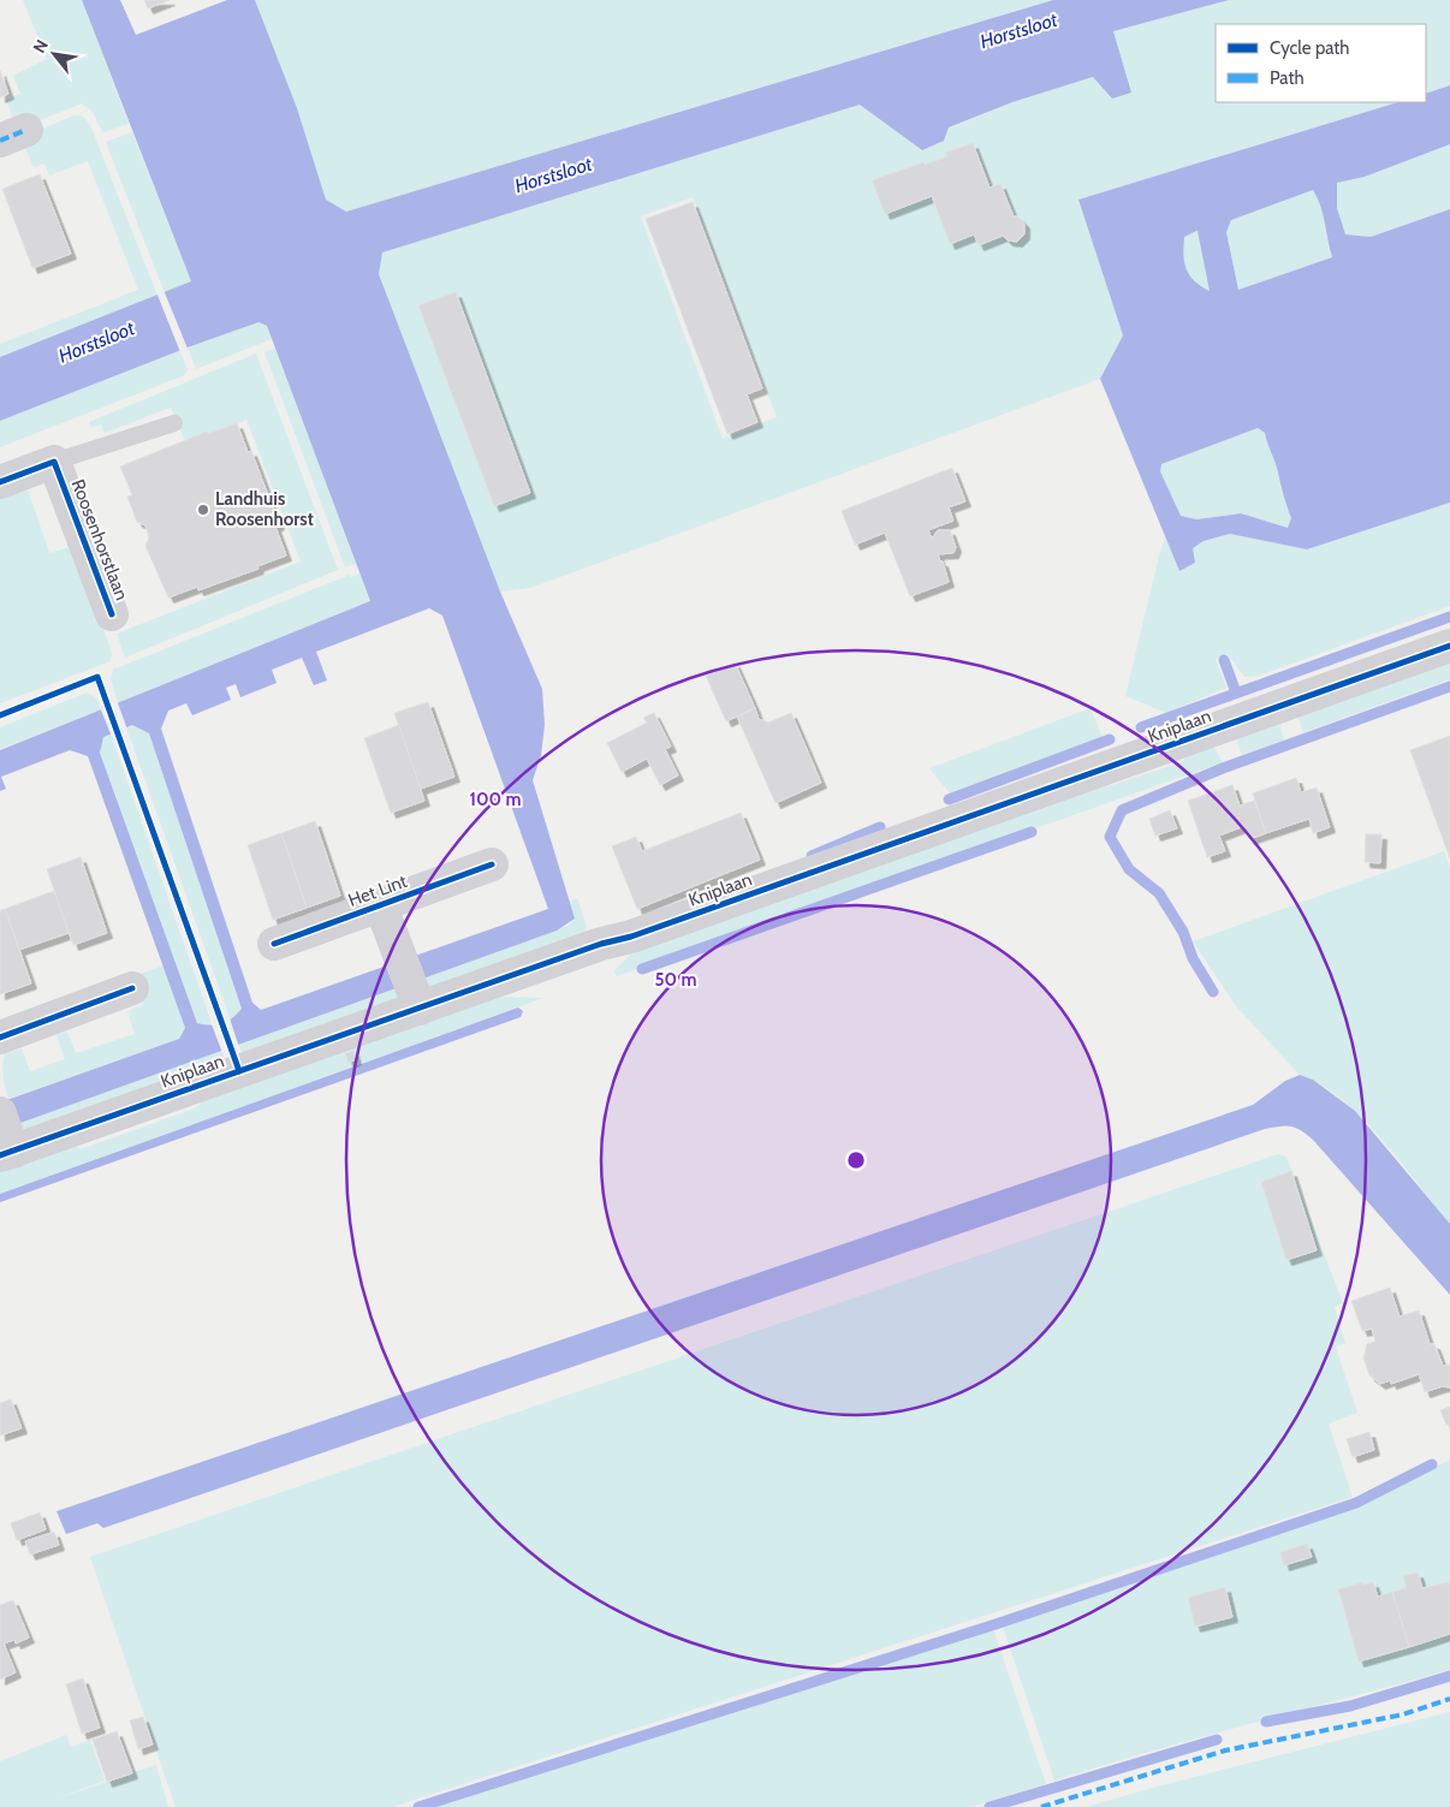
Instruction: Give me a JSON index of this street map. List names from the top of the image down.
{
  "streets": {
    "street": ["Roosenhorstlaan", "Kniplaan", "Het Lint"]
  },
  "crossings": [
    ["Kniplaan", "Het Lint"]
  ],
  "water": ["Horstsloot"],
  "places": ["Landhuis Roosenhorst"],
  "legend": ["Cycle path", "Path"],
  "north": "top left",
  "rings": ["100 m", "50 m"]
}
